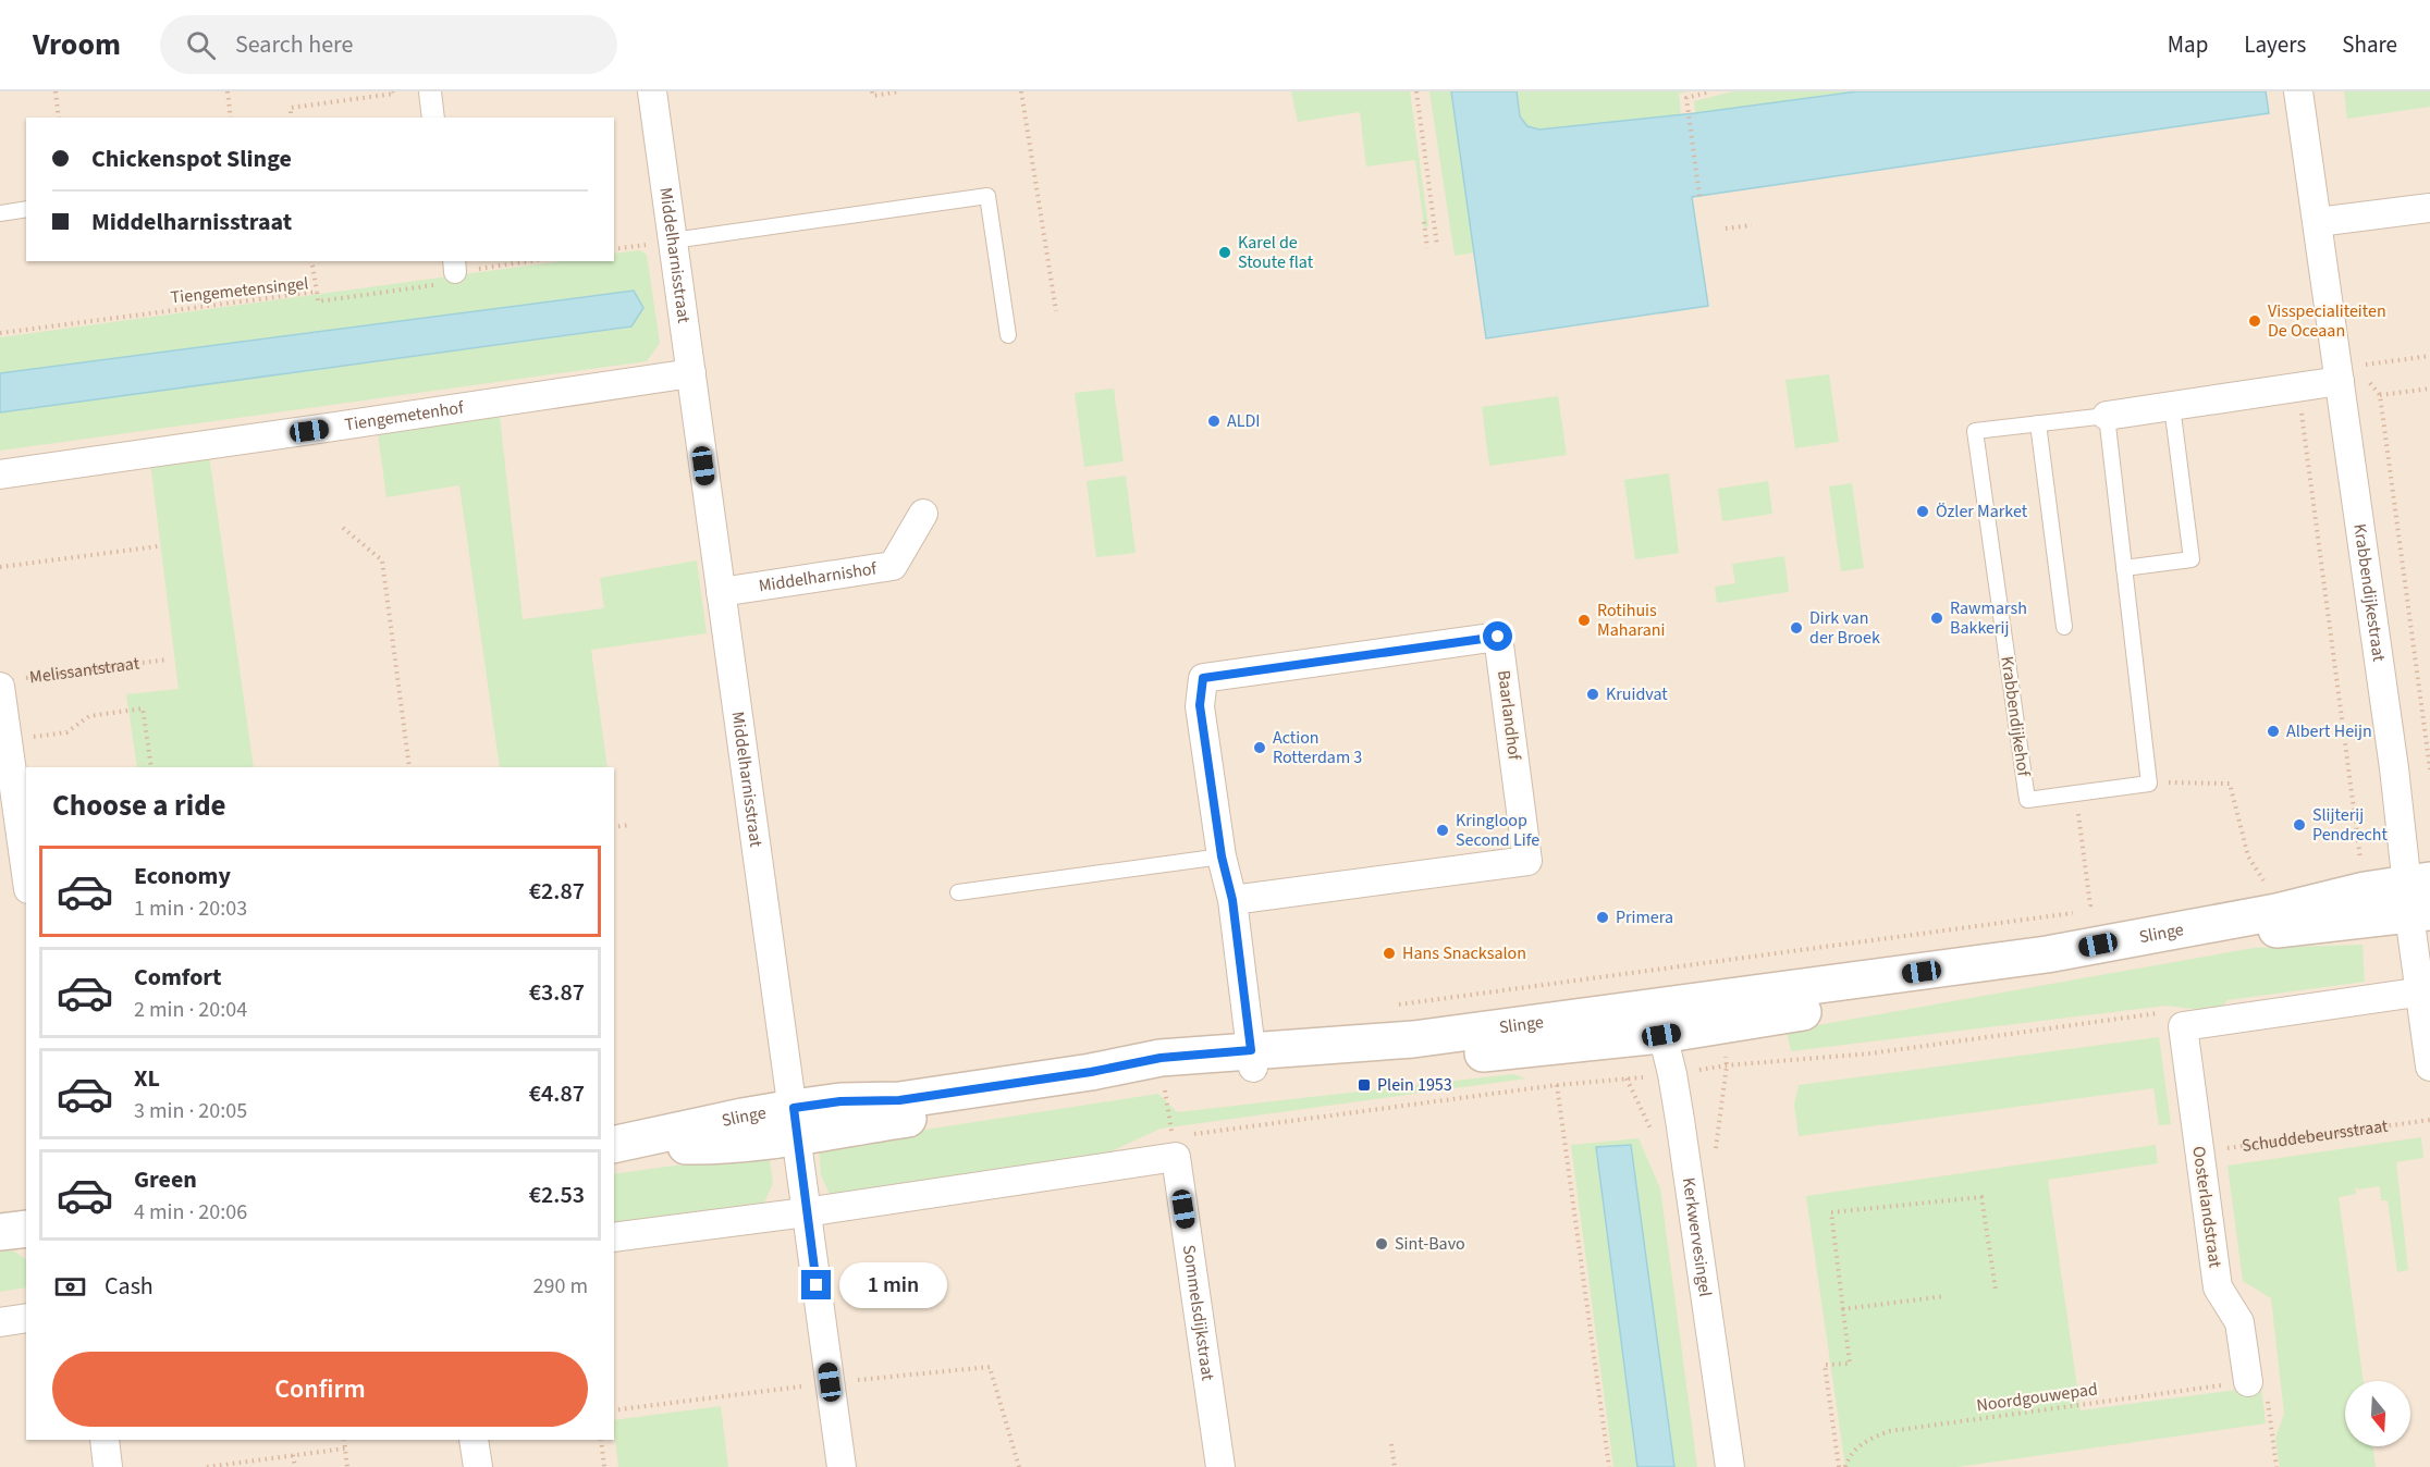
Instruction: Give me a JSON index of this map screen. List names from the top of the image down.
{
  "streets": {
    "street": [
      "Middelharnisstraat",
      "Tiengemetenhof",
      "Middelharnishof",
      "Krabbendijkestraat",
      "Baarlandhof",
      "Krabbendijkehof",
      "Slinge",
      "Oosterlandstraat",
      "Kerkwervesingel",
      "Sommelsdijkstraat"
    ],
    "path": [
      "Tiengemetensingel",
      "Melissantstraat",
      "Schuddebeursstraat",
      "Noordgouwepad"
    ]
  },
  "crossings": [
    ["Middelharnisstraat", "Tiengemetenhof"],
    ["Middelharnisstraat", "Middelharnishof"],
    ["Middelharnisstraat", "Slinge"],
    ["Krabbendijkestraat", "Krabbendijkehof"],
    ["Krabbendijkestraat", "Slinge"],
    ["Baarlandhof", "Slinge"],
    ["Slinge", "Kerkwervesingel"],
    ["Schuddebeursstraat", "Oosterlandstraat"],
    ["Oosterlandstraat", "Noordgouwepad"]
  ],
  "places": {
    "other": [
      "Karel de Stoute flat",
      "Visspecialiteiten De Oceaan",
      "ALDI",
      "Özler Market",
      "Rawmarsh Bakkerij",
      "Rotihuis Maharani",
      "Dirk van der Broek",
      "Kruidvat",
      "Albert Heijn",
      "Action Rotterdam 3",
      "Slijterij Pendrecht",
      "Kringloop Second Life",
      "Primera",
      "Hans Snacksalon",
      "Sint-Bavo"
    ],
    "transit": ["Plein 1953"]
  },
  "north": "bottom",
  "page": {
    "header": "Vroom",
    "search": "Search here",
    "nav": ["Map", "Layers", "Share"],
    "banner": ["Chickenspot Slinge", "Middelharnisstraat"],
    "heading": "Choose a ride",
    "list": [
      {
        "name": "Economy",
        "note": "1 min · 20:03",
        "value": "€2.87"
      },
      {
        "name": "Comfort",
        "note": "2 min · 20:04",
        "value": "€3.87"
      },
      {
        "name": "XL",
        "note": "3 min · 20:05",
        "value": "€4.87"
      },
      {
        "name": "Green",
        "note": "4 min · 20:06",
        "value": "€2.53"
      }
    ],
    "pay": ["Cash", "290 m"],
    "bubble": "1 min",
    "buttons": "Confirm"
  }
}
